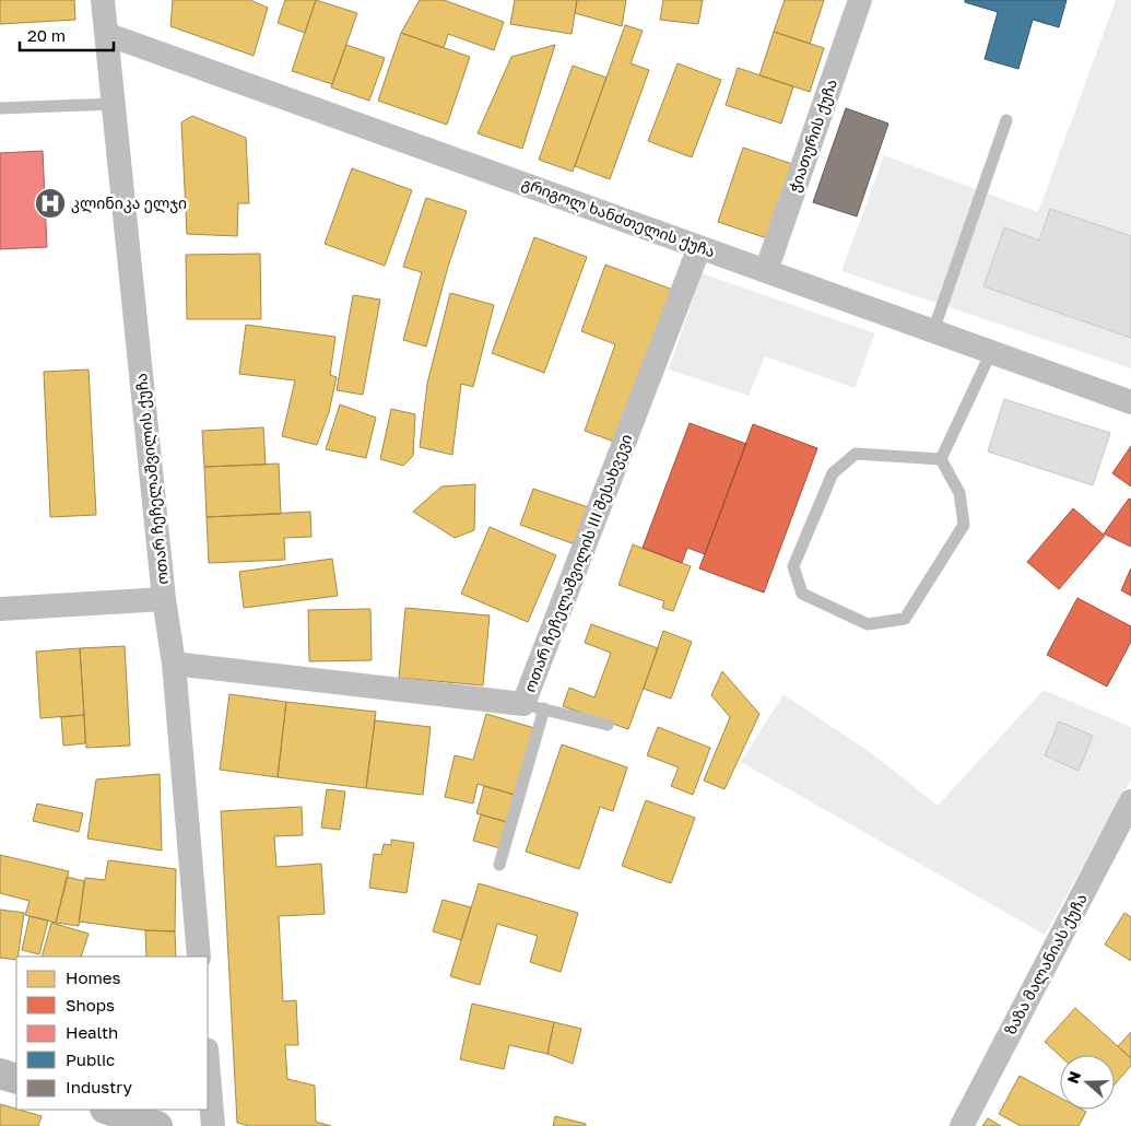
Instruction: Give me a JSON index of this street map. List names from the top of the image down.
{
  "streets": {
    "street": [
      "ჭიათურის ქუჩა",
      "გრიგოლ ხანძთელის ქუჩა",
      "ოთარ ჩეჩელაშვილის ქუჩა",
      "ოთარ ჩეჩელაშვილის III შესახვევი",
      "ზაზა მალანიას ქუჩა"
    ]
  },
  "crossings": [
    ["ჭიათურის ქუჩა", "გრიგოლ ხანძთელის ქუჩა"],
    ["გრიგოლ ხანძთელის ქუჩა", "ოთარ ჩეჩელაშვილის ქუჩა"],
    ["გრიგოლ ხანძთელის ქუჩა", "ოთარ ჩეჩელაშვილის III შესახვევი"],
    ["ოთარ ჩეჩელაშვილის ქუჩა", "ოთარ ჩეჩელაშვილის III შესახვევი"]
  ],
  "places": {
    "hospital": ["კლინიკა ელჯი"]
  },
  "legend": [
    "Homes",
    "Shops",
    "Health",
    "Public",
    "Industry"
  ],
  "scale_bar": "20 m",
  "north": "left"
}
